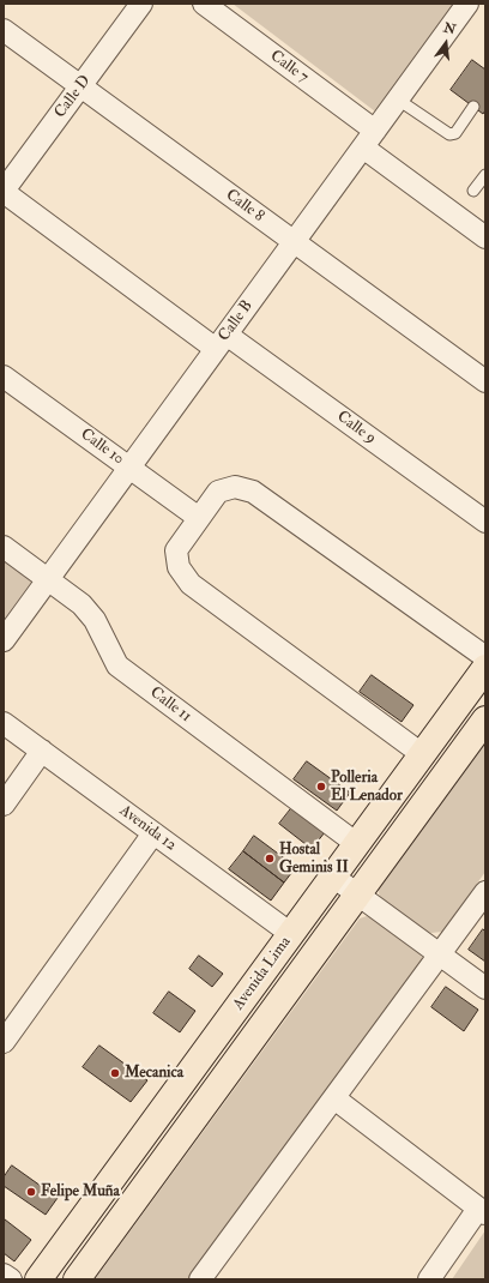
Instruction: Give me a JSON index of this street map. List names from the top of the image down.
{
  "streets": {
    "main road": ["Avenida Lima"],
    "street": [
      "Calle 7",
      "Calle D",
      "Calle 8",
      "Calle B",
      "Calle 9",
      "Calle 10",
      "Calle 11",
      "Avenida 12"
    ]
  },
  "crossings": [
    ["Calle 7", "Calle B"],
    ["Calle D", "Calle 8"],
    ["Calle D", "Calle 9"],
    ["Calle 8", "Calle B"],
    ["Calle B", "Calle 9"],
    ["Calle B", "Calle 10"],
    ["Calle B", "Calle 11"],
    ["Calle 11", "Avenida Lima"],
    ["Avenida 12", "Avenida Lima"]
  ],
  "places": [
    "Polleria El Lenador",
    "Hostal Geminis II",
    "Mecanica",
    "Felipe Muña"
  ],
  "north": "top"
}
